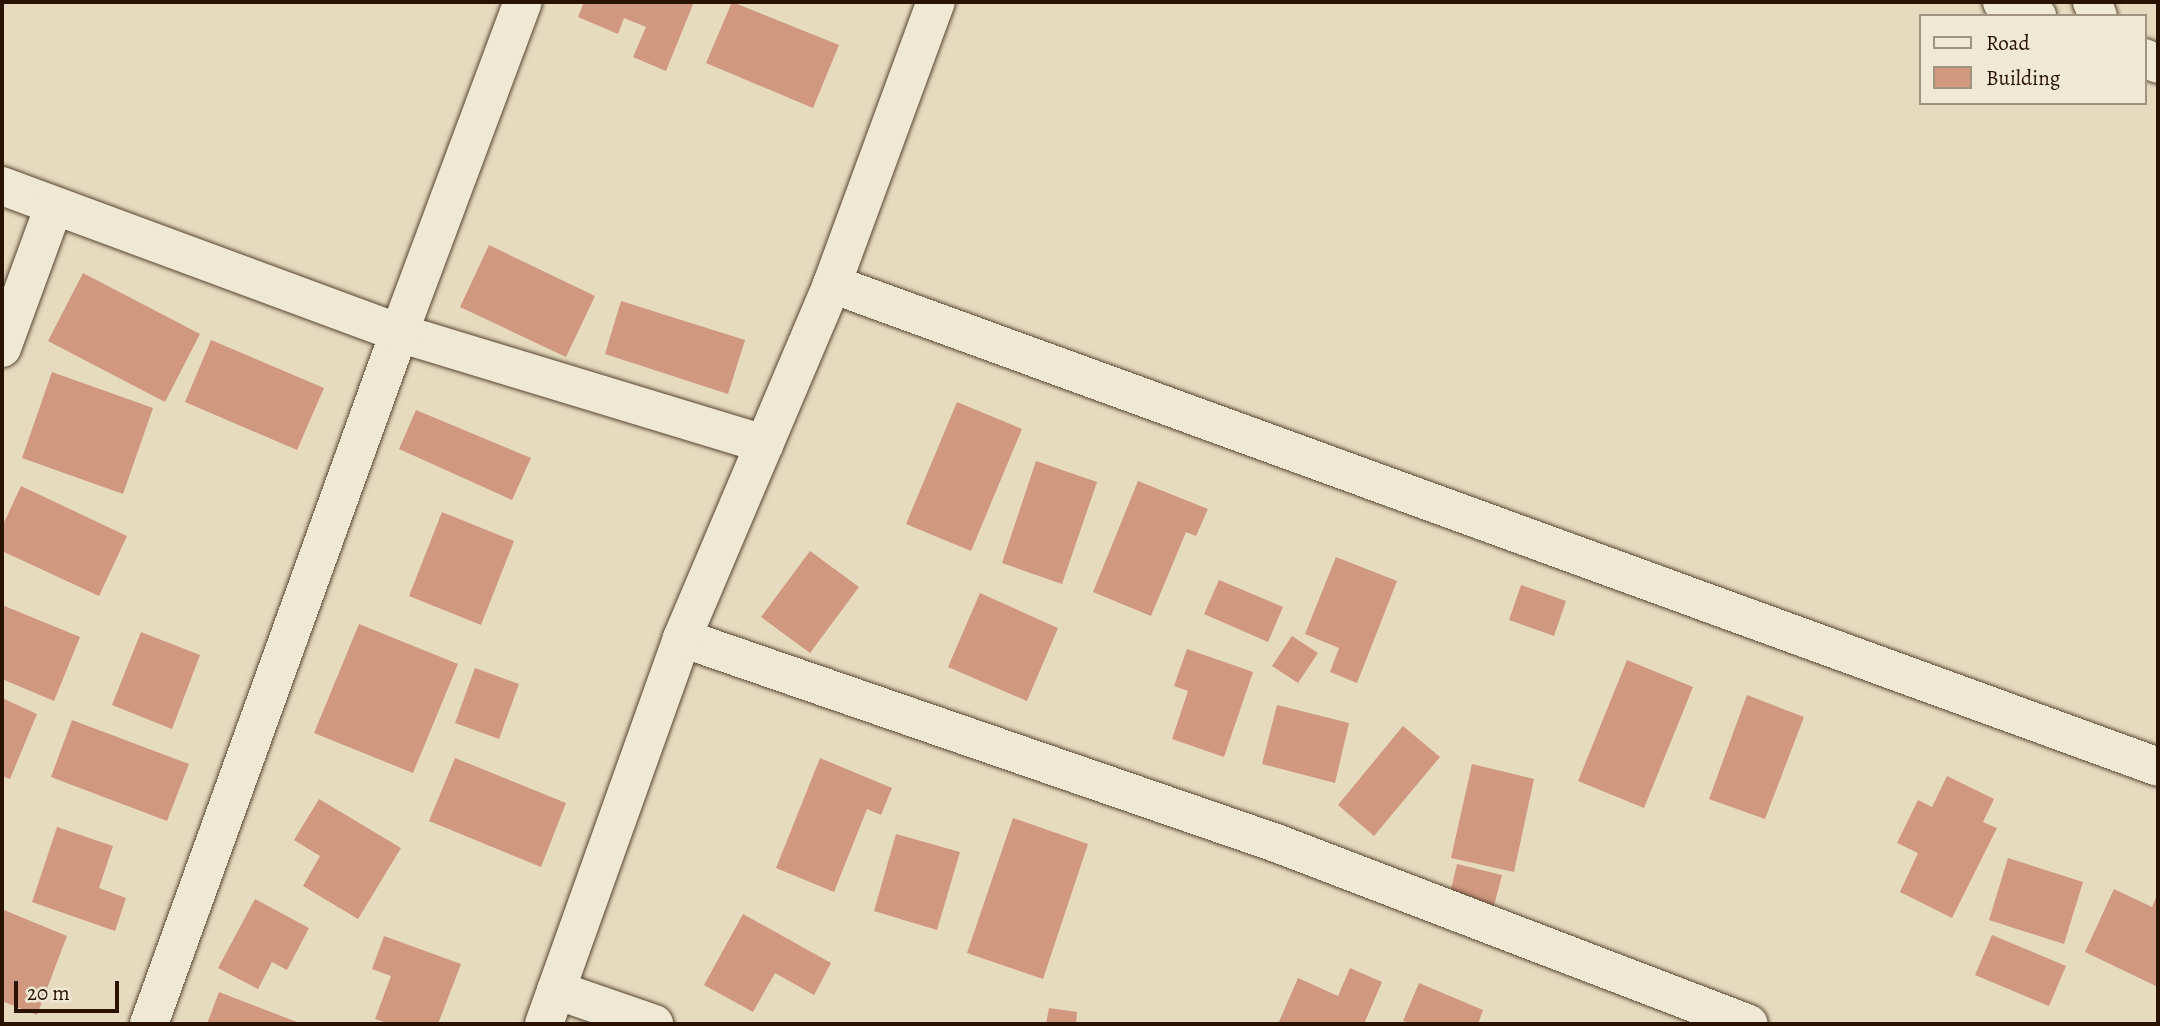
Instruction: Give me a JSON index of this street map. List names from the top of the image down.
{
  "legend": ["Road", "Building"],
  "scale_bar": "20 m"
}
